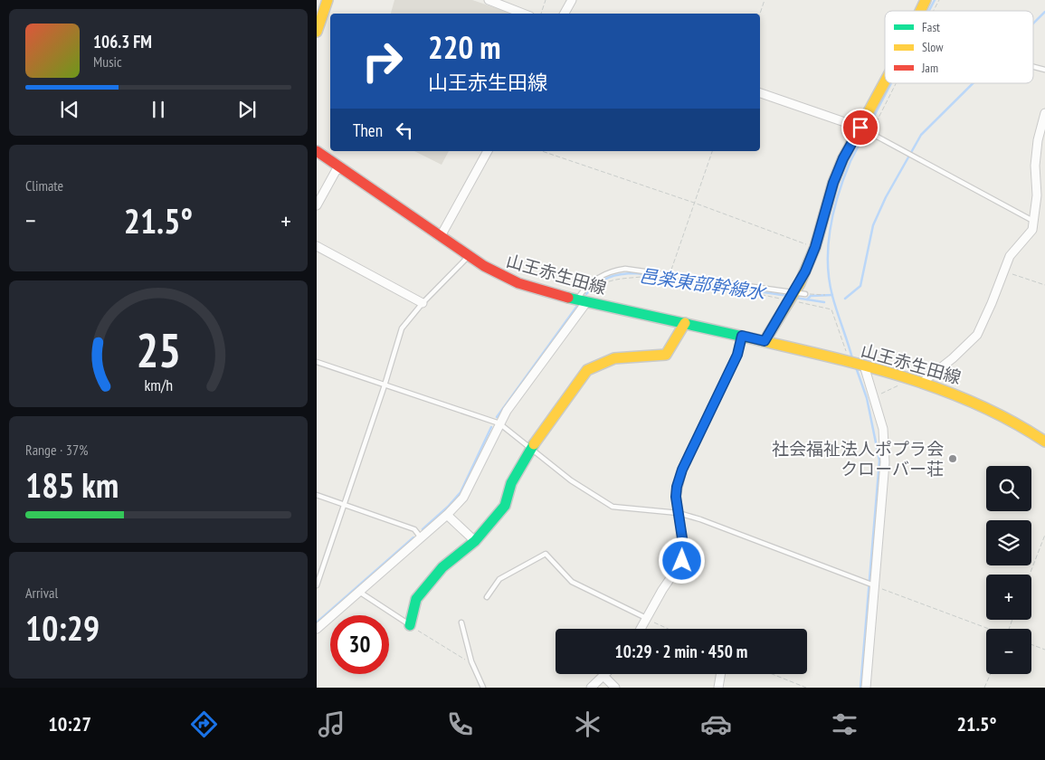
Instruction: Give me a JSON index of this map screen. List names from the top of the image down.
{
  "streets": {
    "main road": ["山王赤生田線"]
  },
  "water": ["邑楽東部幹線水"],
  "places": ["社会福祉法人ポプラ会 クローバー荘"],
  "legend": ["Fast", "Slow", "Jam"],
  "page": {
    "turn": ["220 m", "山王赤生田線"],
    "song": ["106.3 FM", "Music"],
    "then": "Then",
    "tile": [
      "Climate",
      ["Range · 37%", "185 km"],
      ["Arrival", "10:29"]
    ],
    "heat": ["−", "21.5°", "+"],
    "map_buttons": ["+", "−"],
    "limit": "30",
    "trip": "10:29 · 2 min · 450 m",
    "tabs": ["10:27", "21.5°"],
    "gauge": ["25", "km/h"]
  }
}
